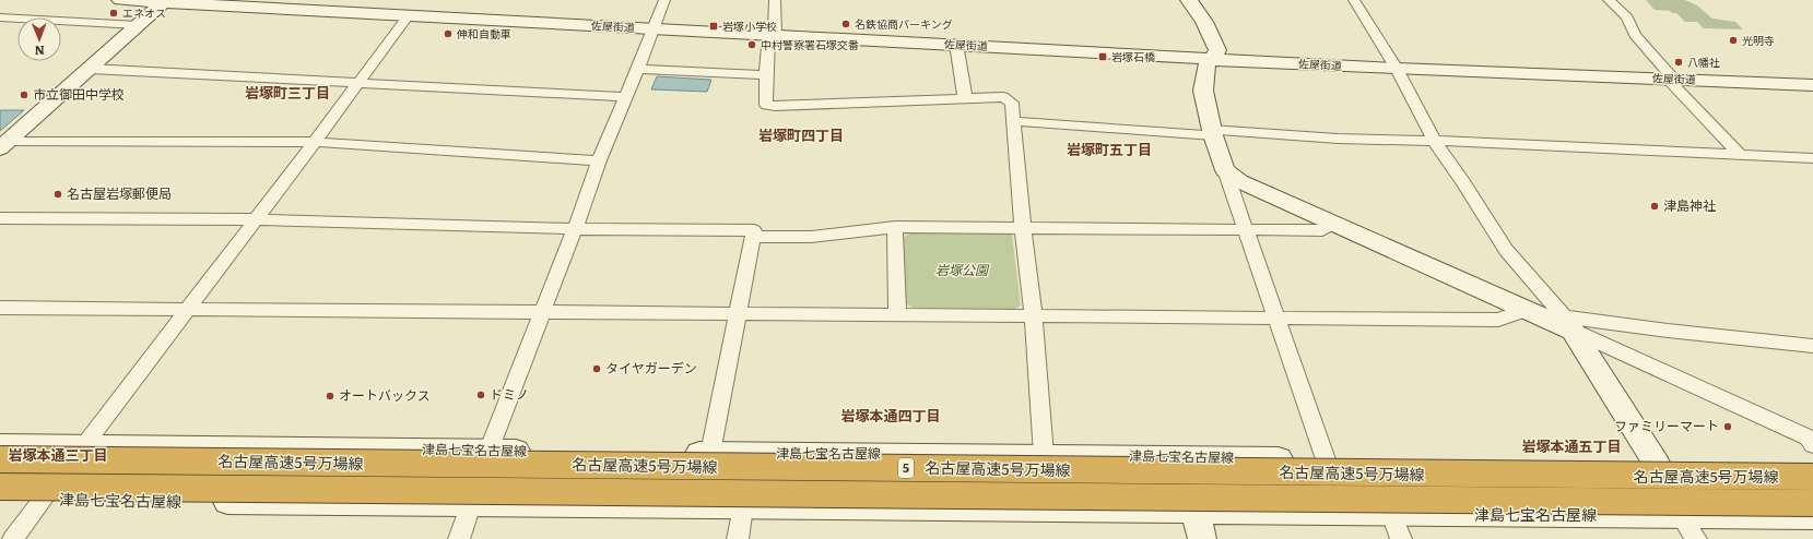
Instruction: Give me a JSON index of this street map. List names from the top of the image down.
{
  "streets": {
    "highway": ["名古屋高速5号万場線", "5"],
    "street": ["佐屋街道", "津島七宝名古屋線"]
  },
  "districts": [
    "岩塚町三丁目",
    "岩塚町四丁目",
    "岩塚町五丁目",
    "岩塚本通四丁目",
    "岩塚本通五丁目",
    "岩塚本通三丁目"
  ],
  "parks": ["岩塚公園"],
  "places": {
    "other": [
      "エネオス",
      "名鉄協商パーキング",
      "伸和自動車",
      "光明寺",
      "中村警察署石塚交番",
      "八幡社",
      "市立御田中学校",
      "名古屋岩塚郵便局",
      "津島神社",
      "タイヤガーデン",
      "ドミノ",
      "オートバックス",
      "ファミリーマート"
    ],
    "transit": ["岩塚小学校", "岩塚石橋"]
  },
  "north": "bottom"
}
